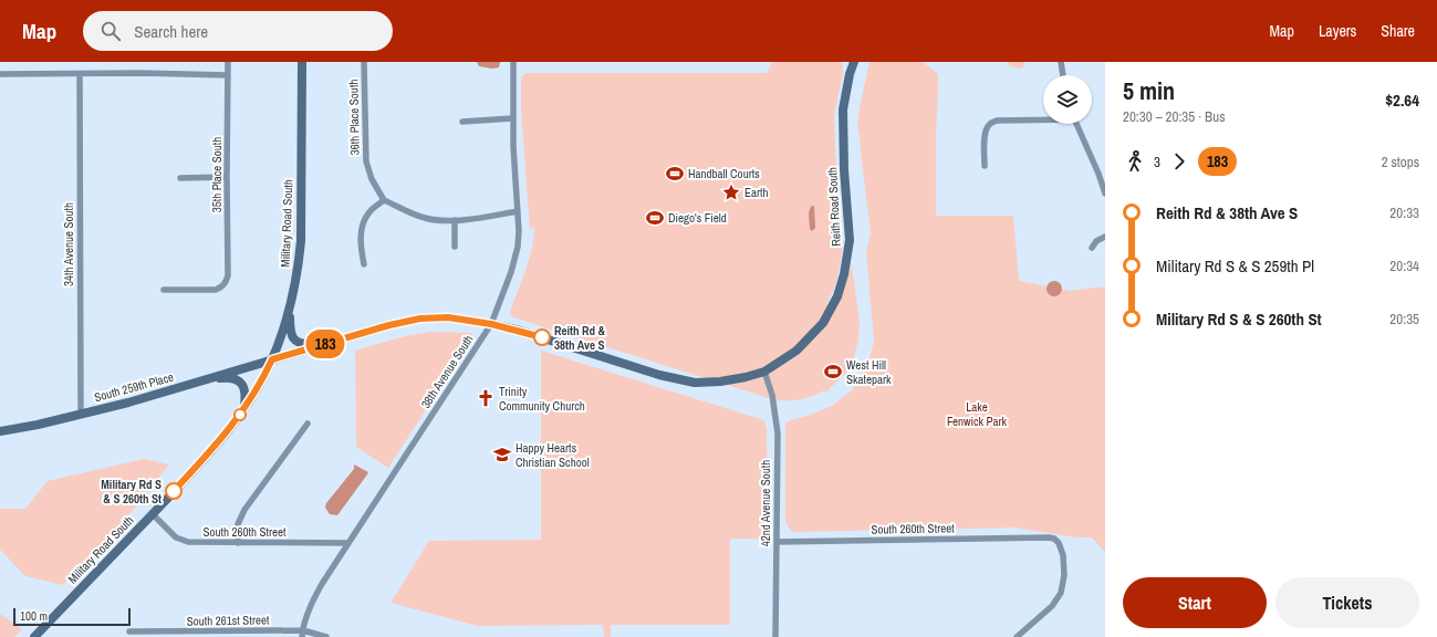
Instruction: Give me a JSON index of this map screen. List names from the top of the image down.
{
  "streets": {
    "main road": ["Reith Road South", "Military Road South", "South 259th Place"],
    "street": [
      "36th Place South",
      "35th Place South",
      "34th Avenue South",
      "38th Avenue South",
      "42nd Avenue South",
      "South 260th Street",
      "South 261st Street"
    ]
  },
  "crossings": [
    ["Reith Road South", "38th Avenue South"],
    ["Reith Road South", "South 259th Place"],
    ["Reith Road South", "42nd Avenue South"],
    ["Military Road South", "South 259th Place"],
    ["Military Road South", "South 260th Street"],
    ["34th Avenue South", "South 259th Place"],
    ["38th Avenue South", "South 259th Place"],
    ["38th Avenue South", "South 260th Street"],
    ["42nd Avenue South", "South 260th Street"]
  ],
  "parks": ["Lake Fenwick Park"],
  "places": {
    "sports": ["Handball Courts", "Diego's Field", "West Hill Skatepark"],
    "place": ["Earth"],
    "other": ["Reith Rd & 38th Ave S", "Military Rd S & S 260th St"],
    "church": ["Trinity Community Church"],
    "school or university": ["Happy Hearts Christian School"]
  },
  "lines": ["bus line 183"],
  "scale_bar": "100 m",
  "page": {
    "header": "Map",
    "search": "Search here",
    "nav": ["Map", "Layers", "Share"],
    "on_map": "183",
    "heading": ["5 min", "20:30 – 20:35 · Bus", "$2.64"],
    "legs": ["3", "183", "2 stops"],
    "list": [
      {
        "name": "Reith Rd & 38th Ave S",
        "value": "20:33"
      },
      {
        "name": "Military Rd S & S 259th Pl",
        "value": "20:34"
      },
      {
        "name": "Military Rd S & S 260th St",
        "value": "20:35"
      }
    ],
    "buttons": ["Start", "Tickets"],
    "scale": "100 m"
  }
}
